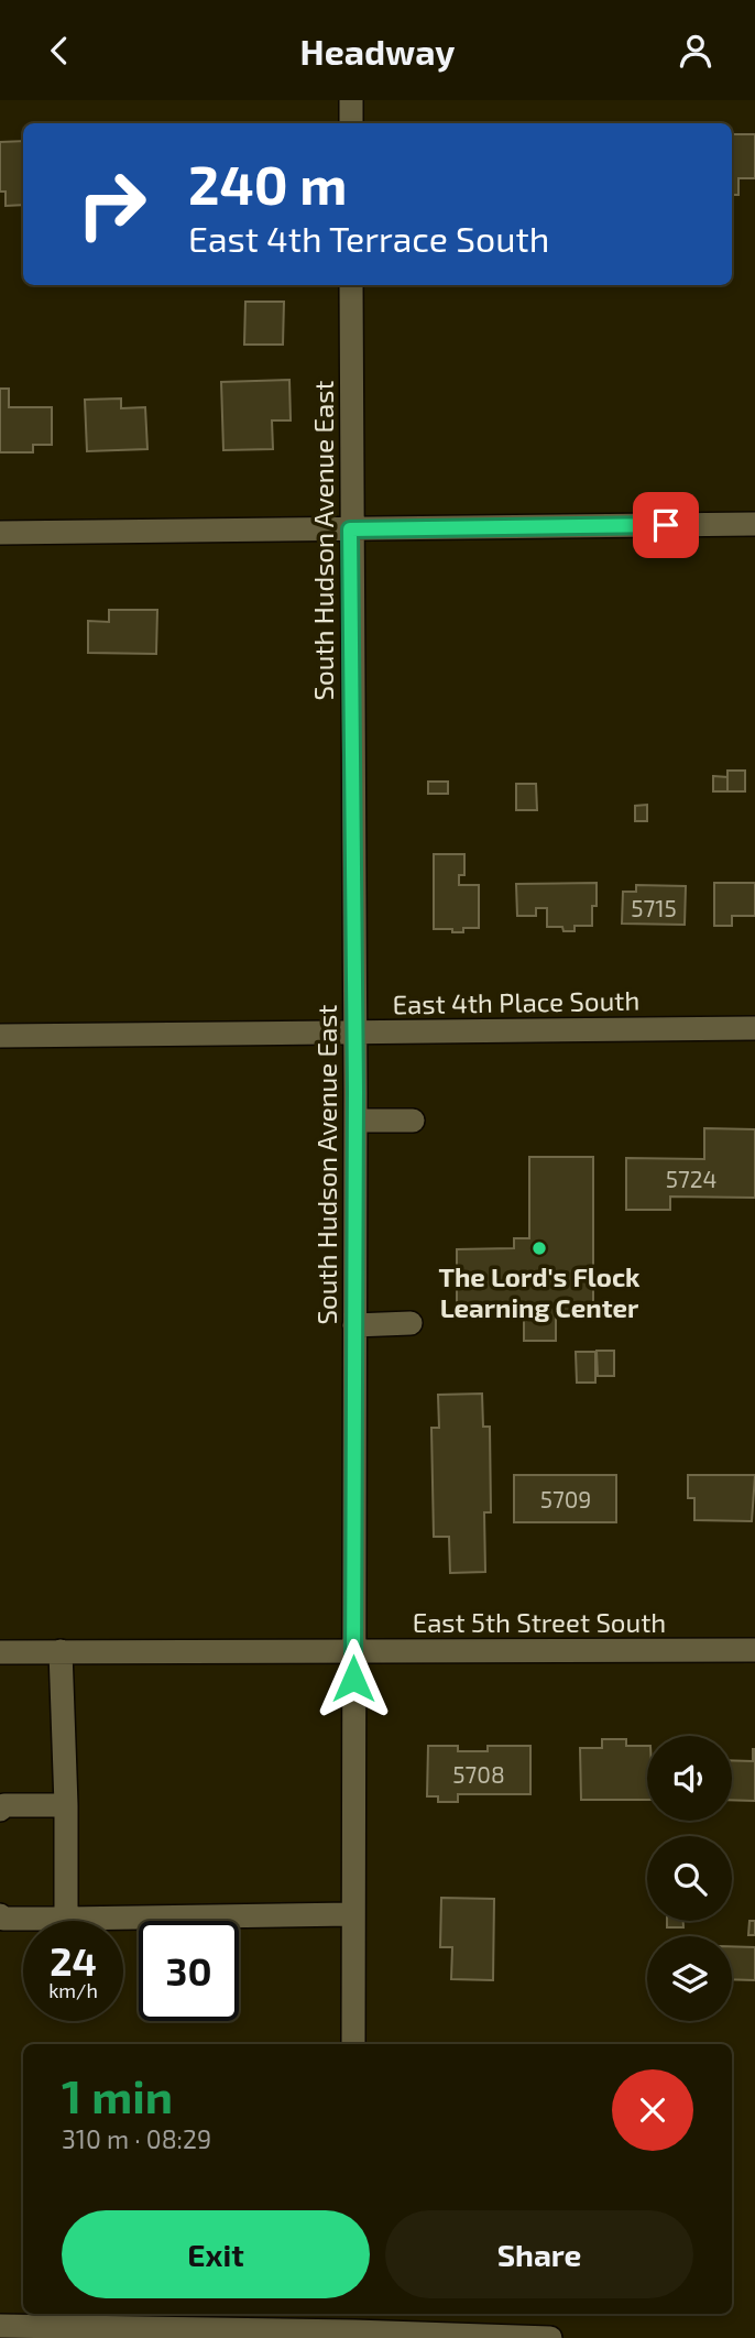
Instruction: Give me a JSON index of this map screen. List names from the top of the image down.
{
  "streets": {
    "street": ["South Hudson Avenue East", "East 4th Place South", "East 5th Street South"]
  },
  "crossings": [
    ["South Hudson Avenue East", "East 4th Place South"],
    ["South Hudson Avenue East", "East 5th Street South"]
  ],
  "places": ["The Lord's Flock Learning Center"],
  "house_numbers": [
    "5715",
    "5724",
    "5709",
    "5708"
  ],
  "page": {
    "header": "Headway",
    "turn": ["240 m", "East 4th Terrace South"],
    "speed": "24 km/h",
    "limit": "30",
    "heading": ["1 min", "310 m · 08:29"],
    "buttons": ["Exit", "Share"]
  }
}
